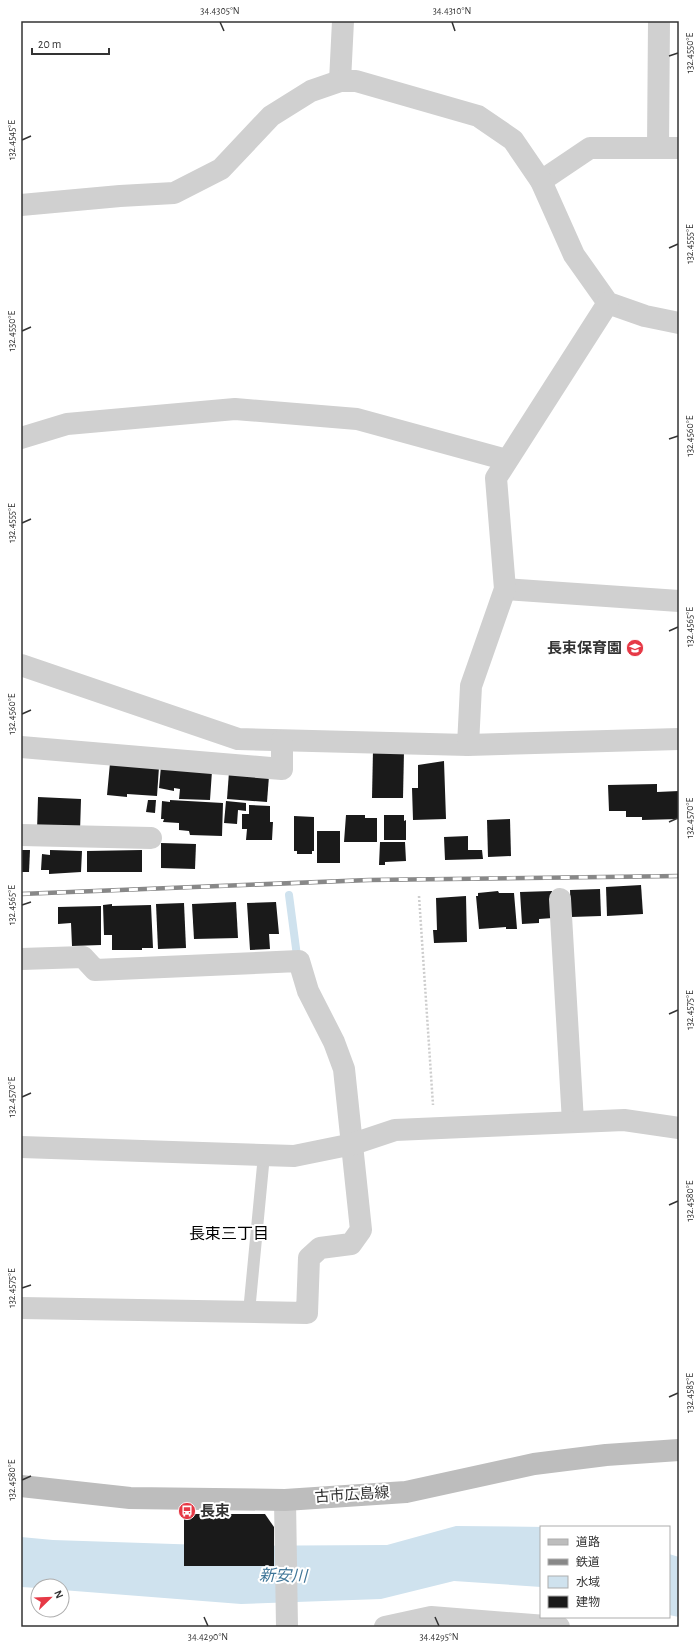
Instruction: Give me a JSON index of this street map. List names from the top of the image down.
{
  "streets": {
    "main road": ["古市広島線"]
  },
  "districts": ["長束三丁目"],
  "water": ["新安川"],
  "places": {
    "school or university": ["長束保育園"],
    "bus stop": ["長束"]
  },
  "legend": [
    "道路",
    "鉄道",
    "水域",
    "建物"
  ],
  "scale_bar": "20 m",
  "north": "top right",
  "coordinates": [
    "34.4305°N",
    "34.4310°N",
    "132.4550°E",
    "132.4545°E",
    "132.4555°E",
    "132.4560°E",
    "132.4565°E",
    "132.4570°E",
    "132.4575°E",
    "132.4580°E",
    "132.4585°E",
    "34.4290°N",
    "34.4295°N"
  ]
}
